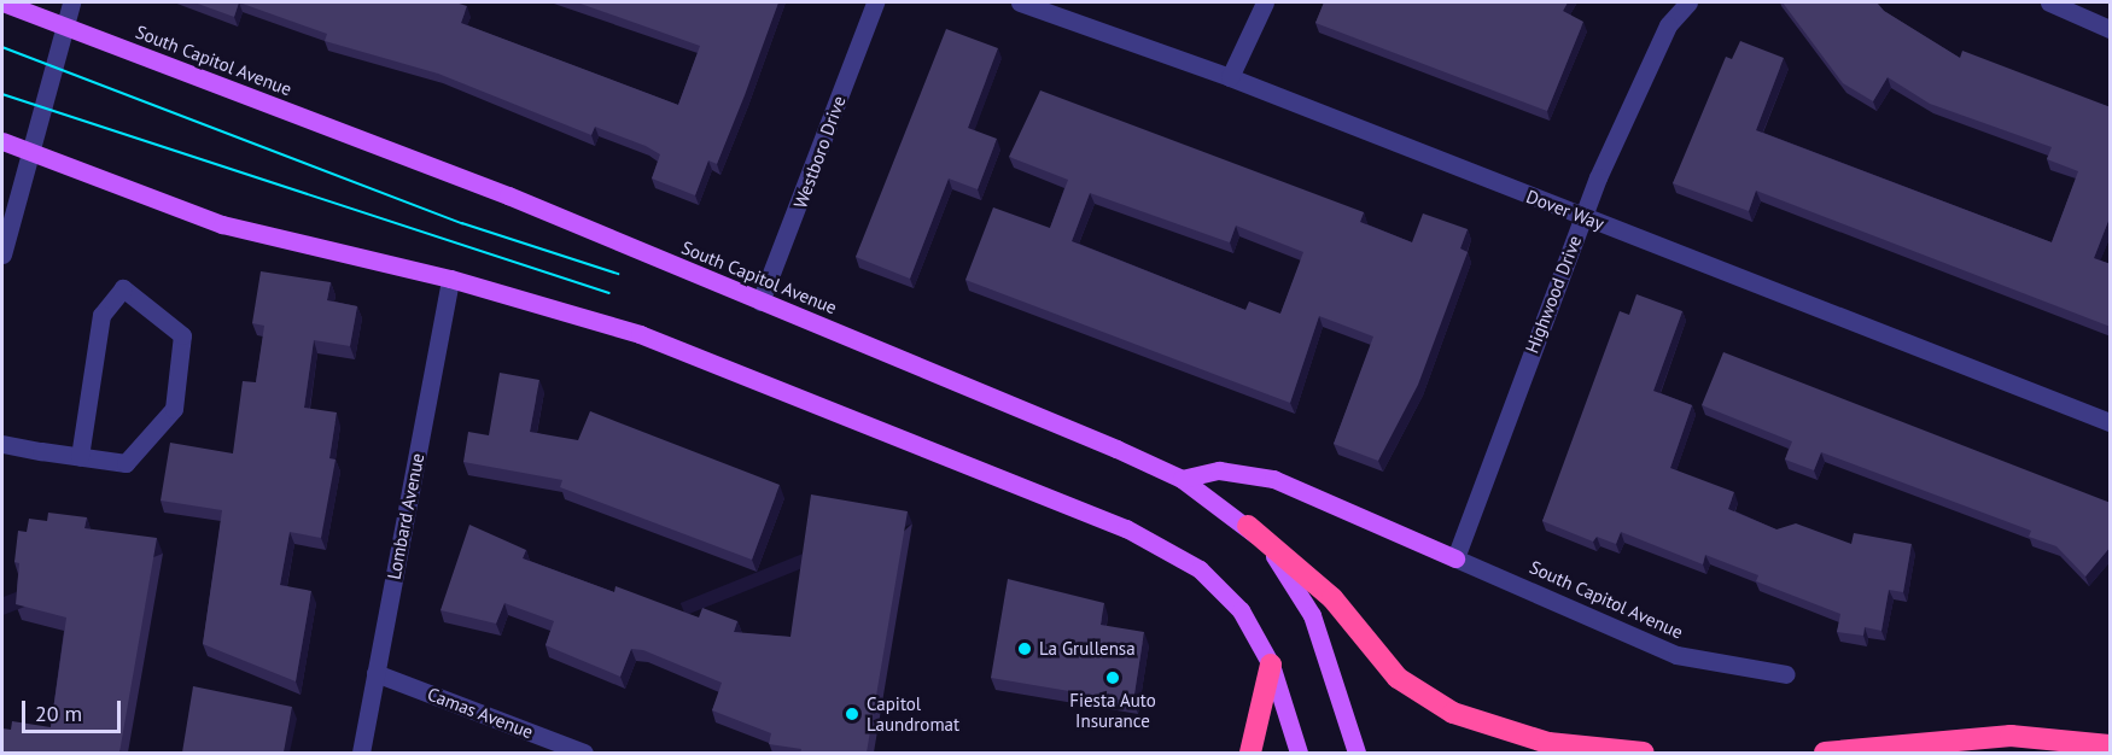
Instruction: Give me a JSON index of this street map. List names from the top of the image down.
{
  "streets": {
    "main road": ["South Capitol Avenue"],
    "street": [
      "Westboro Drive",
      "Dover Way",
      "Highwood Drive",
      "Lombard Avenue",
      "Camas Avenue"
    ]
  },
  "crossings": [
    ["South Capitol Avenue", "Westboro Drive"],
    ["South Capitol Avenue", "Highwood Drive"],
    ["Dover Way", "Highwood Drive"],
    ["Lombard Avenue", "Camas Avenue"]
  ],
  "places": ["La Grullensa", "Fiesta Auto Insurance", "Capitol Laundromat"],
  "scale_bar": "20 m"
}
